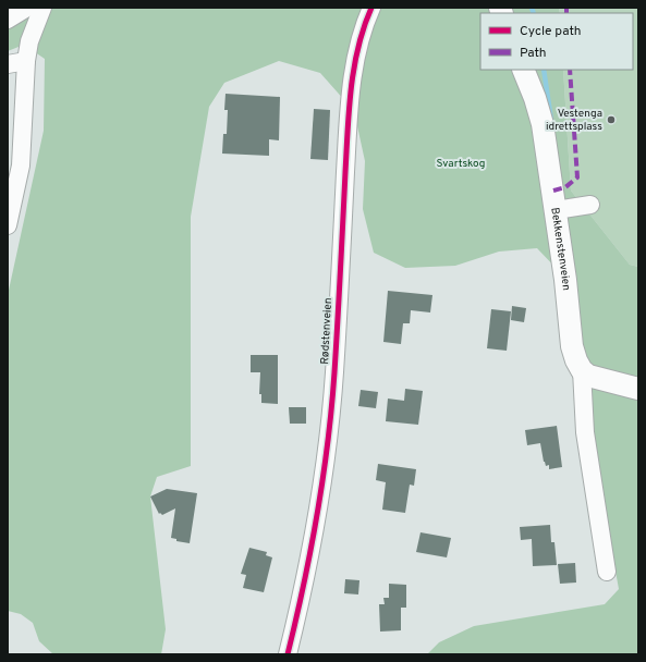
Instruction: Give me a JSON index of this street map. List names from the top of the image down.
{
  "streets": {
    "main road": ["Bekkenstenveien"],
    "street": ["Rødstenveien"]
  },
  "parks": ["Svartskog"],
  "places": ["Vestenga idrettsplass"],
  "legend": ["Cycle path", "Path"]
}
